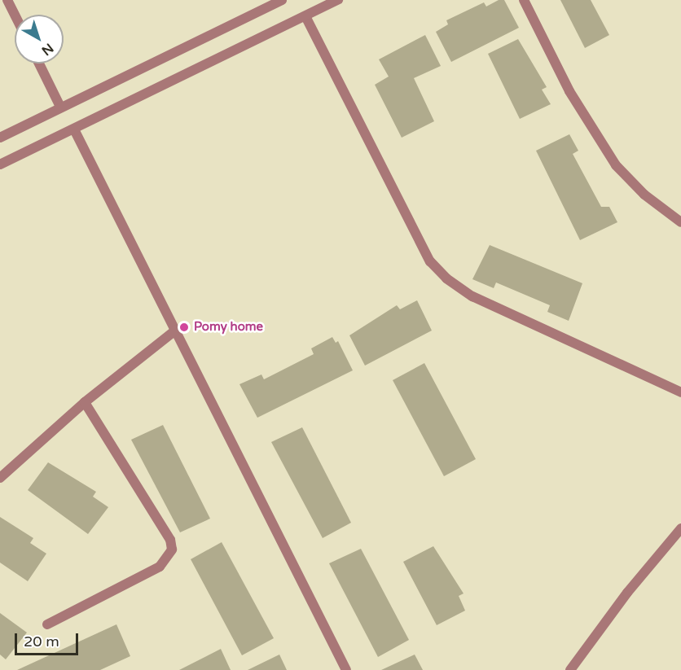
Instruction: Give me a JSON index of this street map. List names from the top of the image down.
{
  "places": ["Pomy home"],
  "scale_bar": "20 m",
  "north": "bottom right"
}
